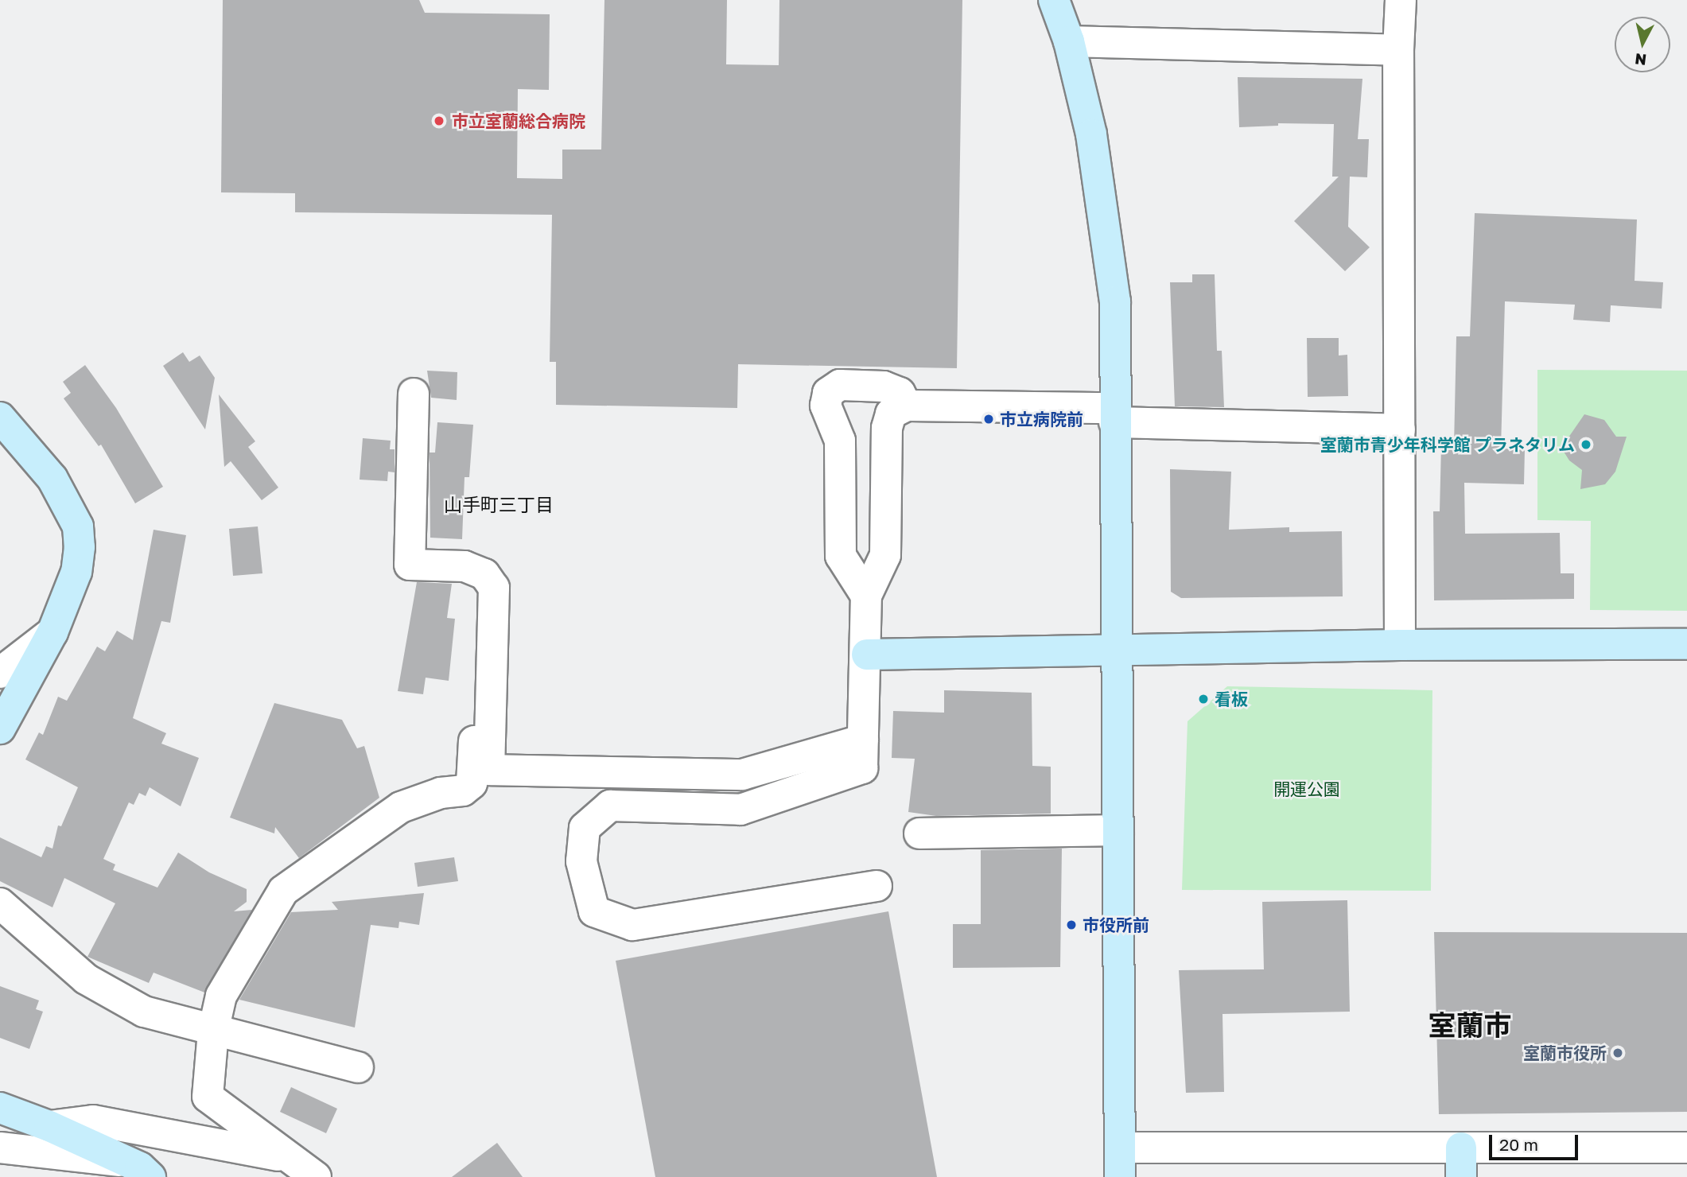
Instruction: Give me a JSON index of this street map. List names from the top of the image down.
{
  "districts": ["山手町三丁目", "室蘭市"],
  "parks": ["開運公園"],
  "places": [
    "市立室蘭総合病院",
    "市立病院前",
    "室蘭市青少年科学館 プラネタリム",
    "看板",
    "市役所前",
    "室蘭市役所"
  ],
  "scale_bar": "20 m",
  "north": "bottom"
}
